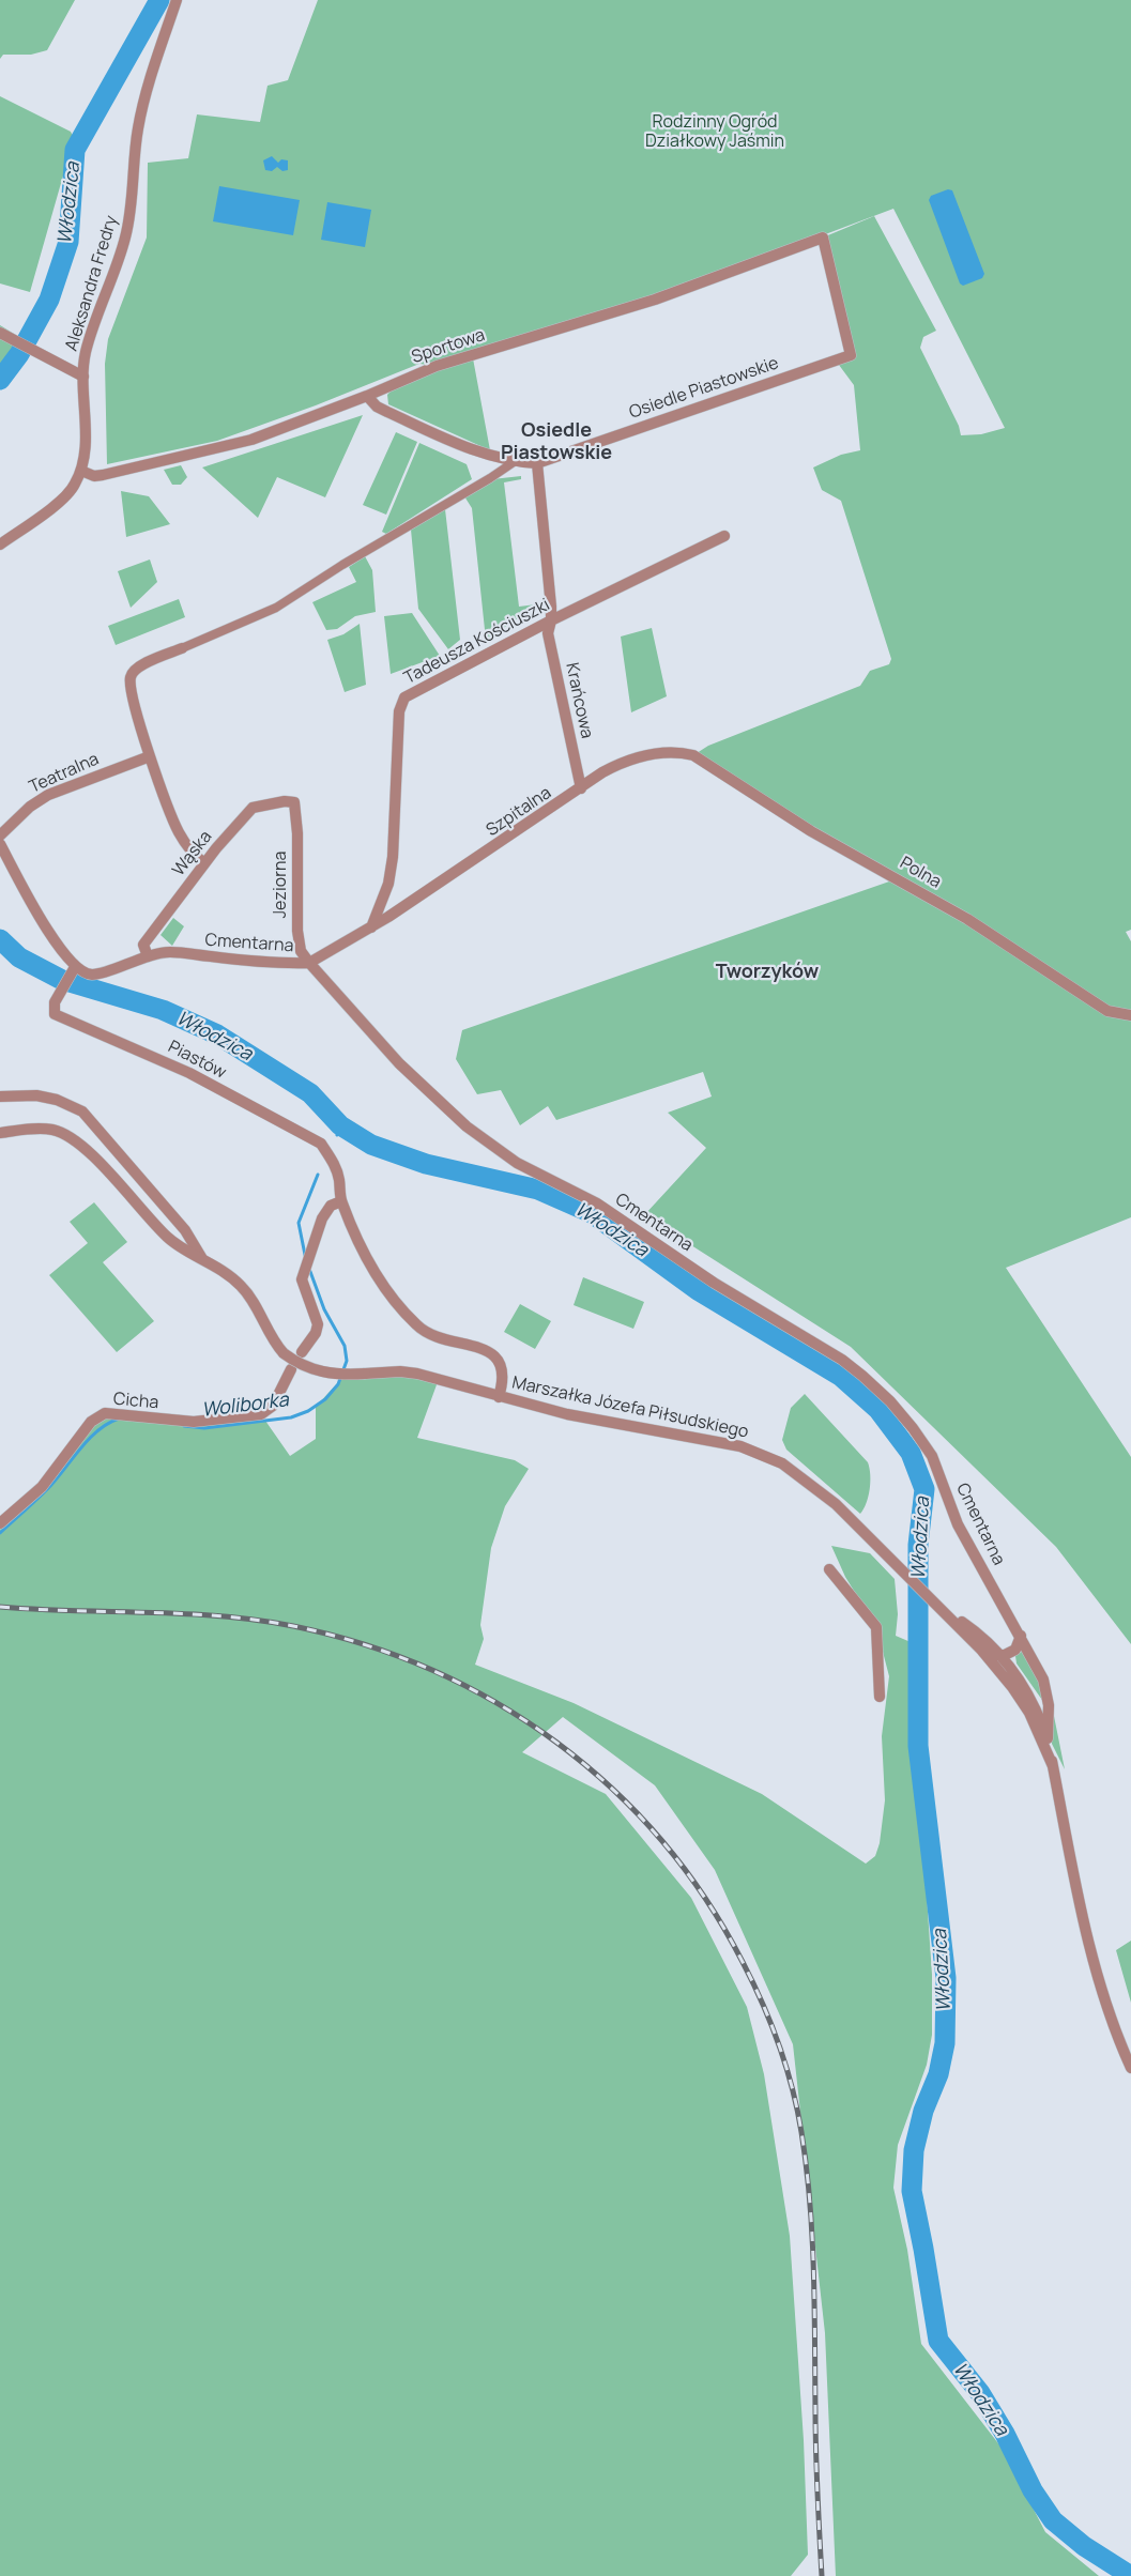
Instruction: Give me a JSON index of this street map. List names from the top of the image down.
{
  "streets": {
    "street": [
      "Aleksandra Fredry",
      "Sportowa",
      "Osiedle Piastowskie",
      "Tadeusza Kościuszki",
      "Krańcowa",
      "Teatralna",
      "Szpitalna",
      "Wąska",
      "Polna",
      "Jeziorna",
      "Cmentarna",
      "Piastów",
      "Cicha",
      "Marszałka Józefa Piłsudskiego"
    ]
  },
  "crossings": [
    ["Aleksandra Fredry", "Sportowa"],
    ["Sportowa", "Osiedle Piastowskie"],
    ["Tadeusza Kościuszki", "Krańcowa"],
    ["Tadeusza Kościuszki", "Szpitalna"],
    ["Krańcowa", "Szpitalna"],
    ["Szpitalna", "Polna"],
    ["Wąska", "Jeziorna"],
    ["Wąska", "Cmentarna"],
    ["Jeziorna", "Cmentarna"],
    ["Cmentarna", "Piastów"],
    ["Piastów", "Cicha"]
  ],
  "districts": ["Osiedle Piastowskie", "Tworzyków"],
  "water": ["Włodzica", "Woliborka"],
  "parks": ["Rodzinny Ogród Działkowy Jaśmin"]
}
